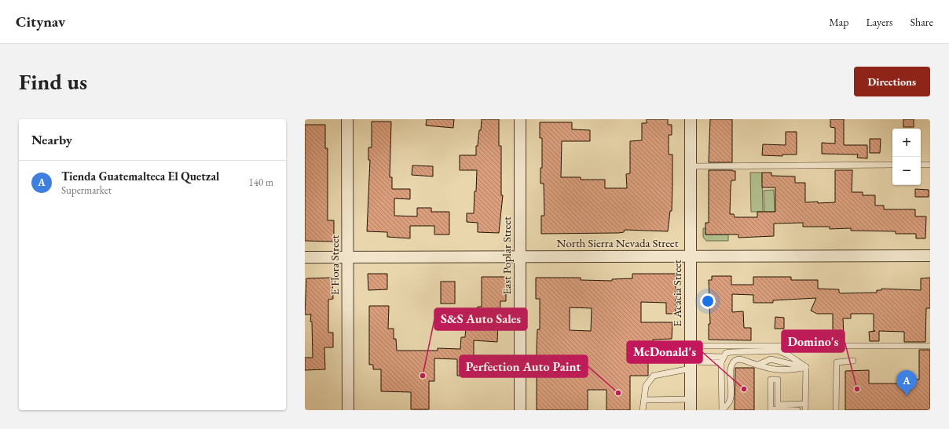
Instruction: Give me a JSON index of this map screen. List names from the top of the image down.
{
  "streets": {
    "street": [
      "North Sierra Nevada Street",
      "East Poplar Street",
      "E Flora Street",
      "E Acacia Street"
    ]
  },
  "crossings": [
    ["North Sierra Nevada Street", "East Poplar Street"],
    ["North Sierra Nevada Street", "E Flora Street"],
    ["North Sierra Nevada Street", "E Acacia Street"]
  ],
  "places": [
    "S&S Auto Sales",
    "McDonald's",
    "Domino's",
    "Perfection Auto Paint"
  ],
  "page": {
    "header": "Citynav",
    "nav": ["Map", "Layers", "Share"],
    "buttons": "Directions",
    "title": "Find us",
    "heading": "Nearby",
    "map_buttons": ["+", "−"],
    "list": [
      {
        "mark": "A",
        "name": "Tienda Guatemalteca El Quetzal",
        "note": "Supermarket",
        "value": "140 m"
      }
    ],
    "pins": "A"
  }
}
